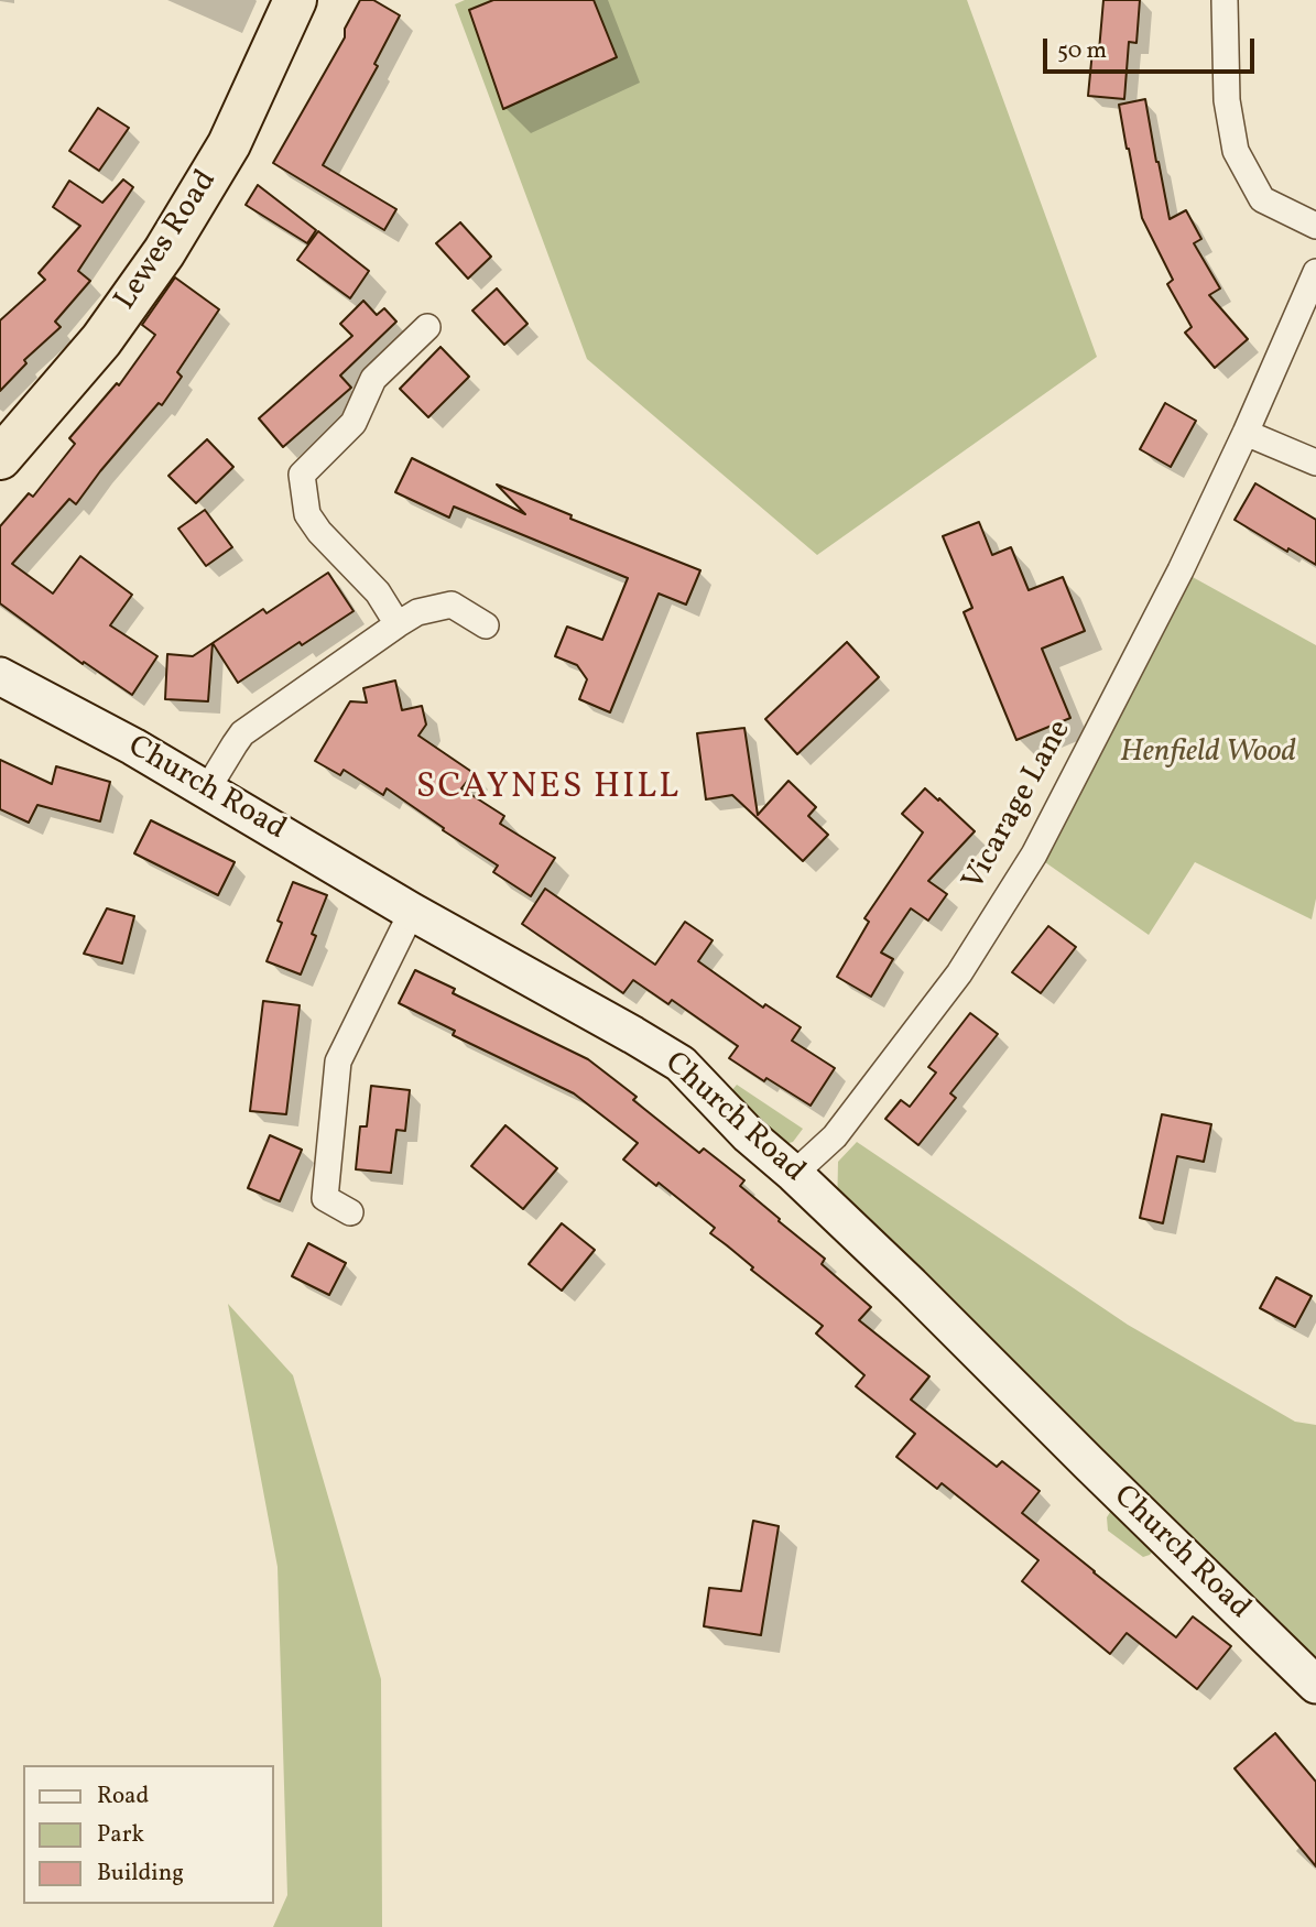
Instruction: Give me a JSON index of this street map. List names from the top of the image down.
{
  "streets": {
    "highway": ["Lewes Road"],
    "street": ["Church Road", "Vicarage Lane"]
  },
  "crossings": [
    ["Church Road", "Vicarage Lane"]
  ],
  "districts": ["SCAYNES HILL"],
  "parks": ["Henfield Wood"],
  "legend": ["Road", "Park", "Building"],
  "scale_bar": "50 m"
}
